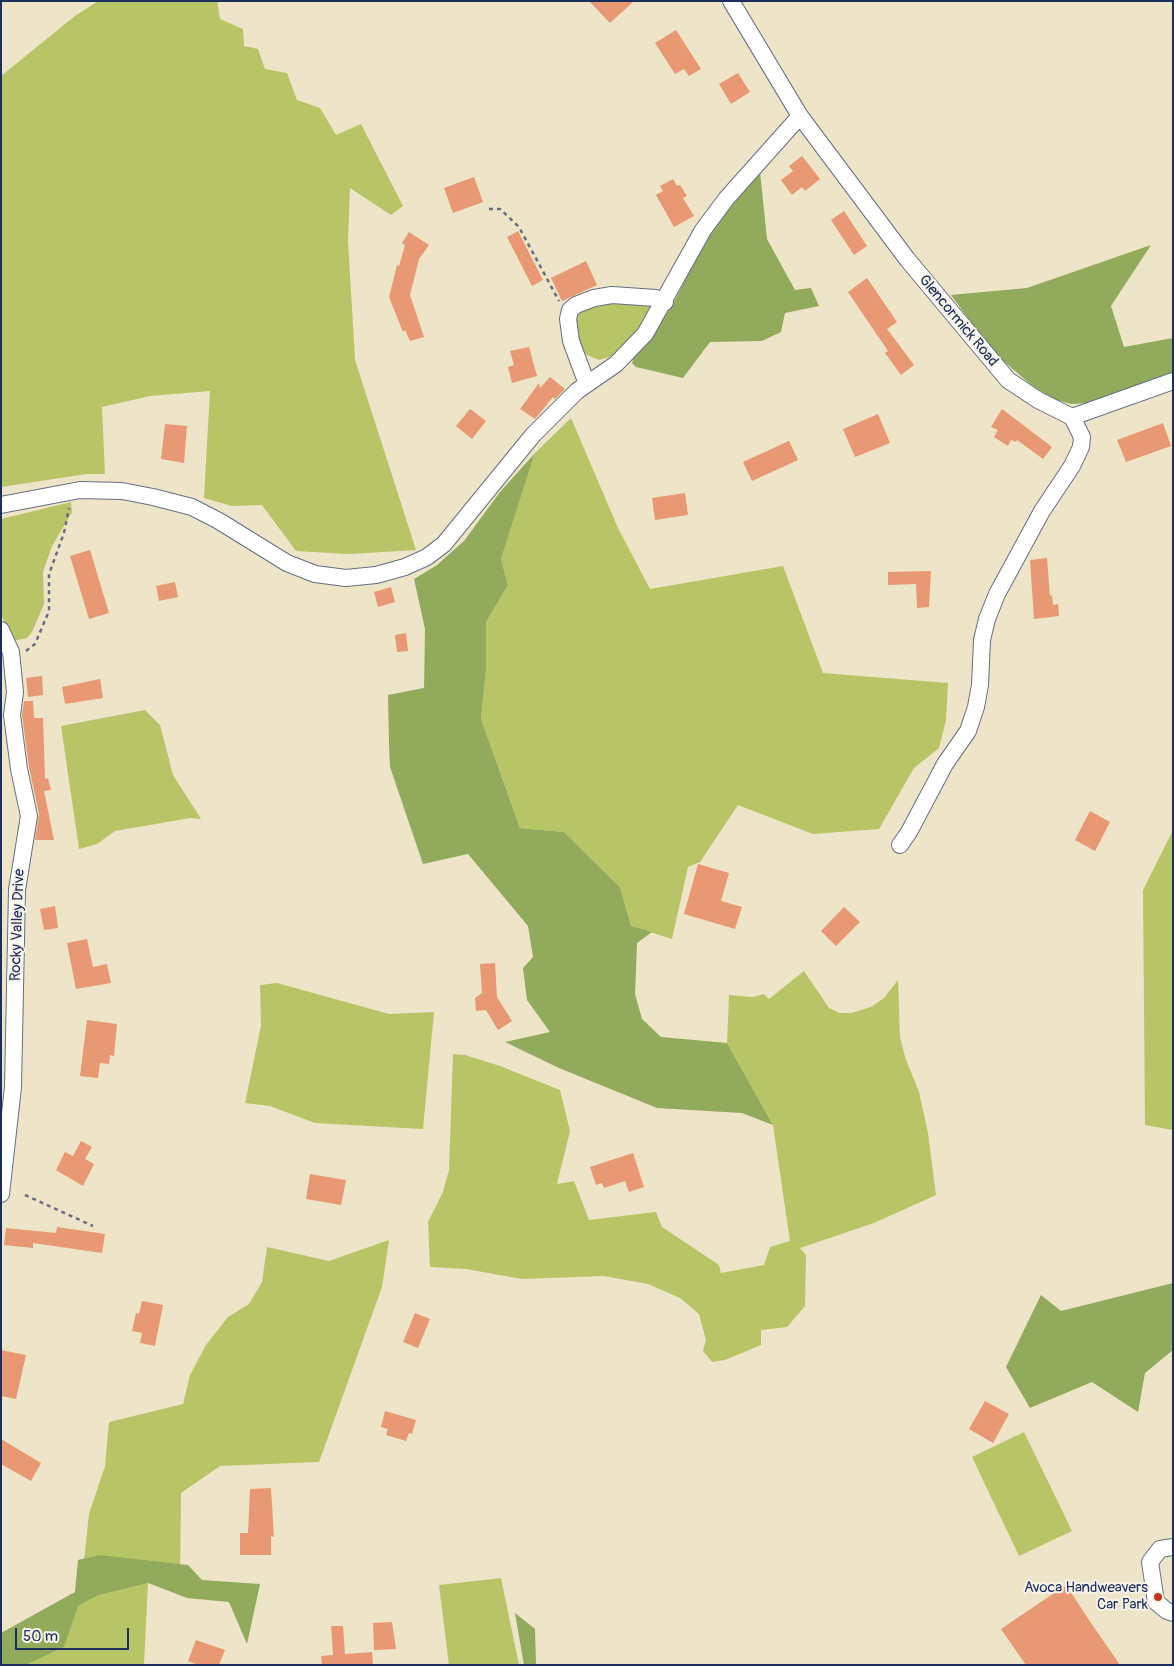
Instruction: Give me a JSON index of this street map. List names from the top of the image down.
{
  "streets": {
    "street": ["Glencormick Road", "Rocky Valley Drive"]
  },
  "places": ["Avoca Handweavers Car Park"],
  "scale_bar": "50 m"
}
